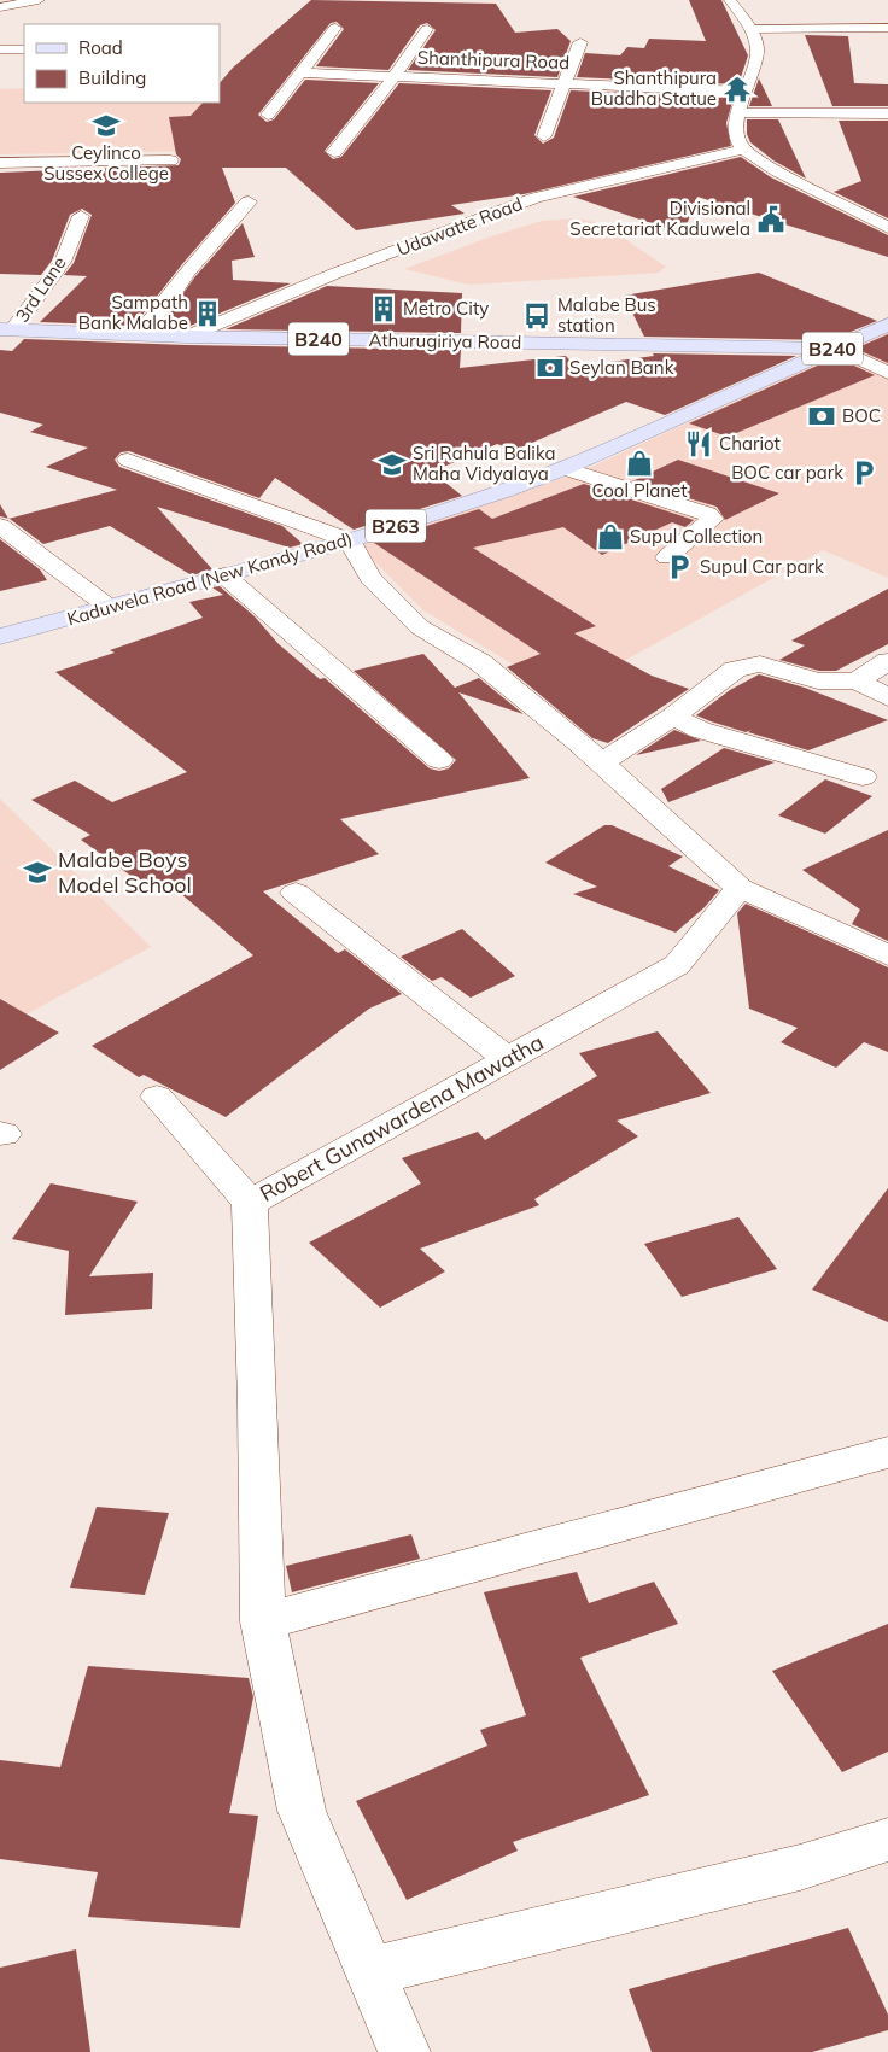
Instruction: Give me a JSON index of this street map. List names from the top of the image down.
{
  "streets": {
    "main road": [
      "B240",
      "Athurugiriya Road",
      "B263",
      "Kaduwela Road (New Kandy Road)"
    ],
    "street": [
      "Shanthipura Road",
      "Udawatte Road",
      "3rd Lane",
      "Robert Gunawardena Mawatha"
    ]
  },
  "crossings": [
    ["Udawatte Road", "Athurugiriya Road"],
    ["3rd Lane", "Athurugiriya Road"],
    ["Athurugiriya Road", "Kaduwela Road (New Kandy Road)"]
  ],
  "places": {
    "temple": ["Shanthipura Buddha Statue"],
    "school or university": ["Ceylinco Sussex College", "Sri Rahula Balika Maha Vidyalaya", "Malabe Boys Model School"],
    "public building": ["Divisional Secretariat Kaduwela"],
    "building": ["Metro City", "Sampath Bank Malabe"],
    "bus stop": ["Malabe Bus station"],
    "bank": ["Seylan Bank", "BOC"],
    "restaurant": ["Chariot"],
    "shop": ["Cool Planet", "Supul Collection"],
    "parking": ["BOC car park", "Supul Car park"]
  },
  "legend": ["Road", "Building"]
}
